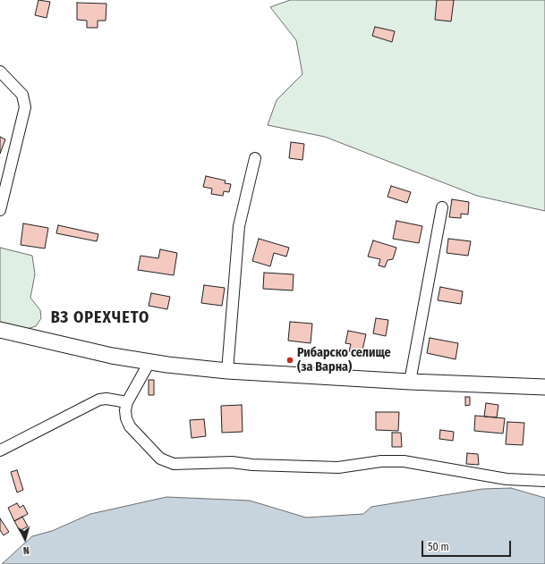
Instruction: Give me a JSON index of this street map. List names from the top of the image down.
{
  "districts": ["ВЗ ОРЕХЧЕТО"],
  "places": ["Рибарско селище (за Варна)"],
  "scale_bar": "50 m",
  "north": "bottom"
}
